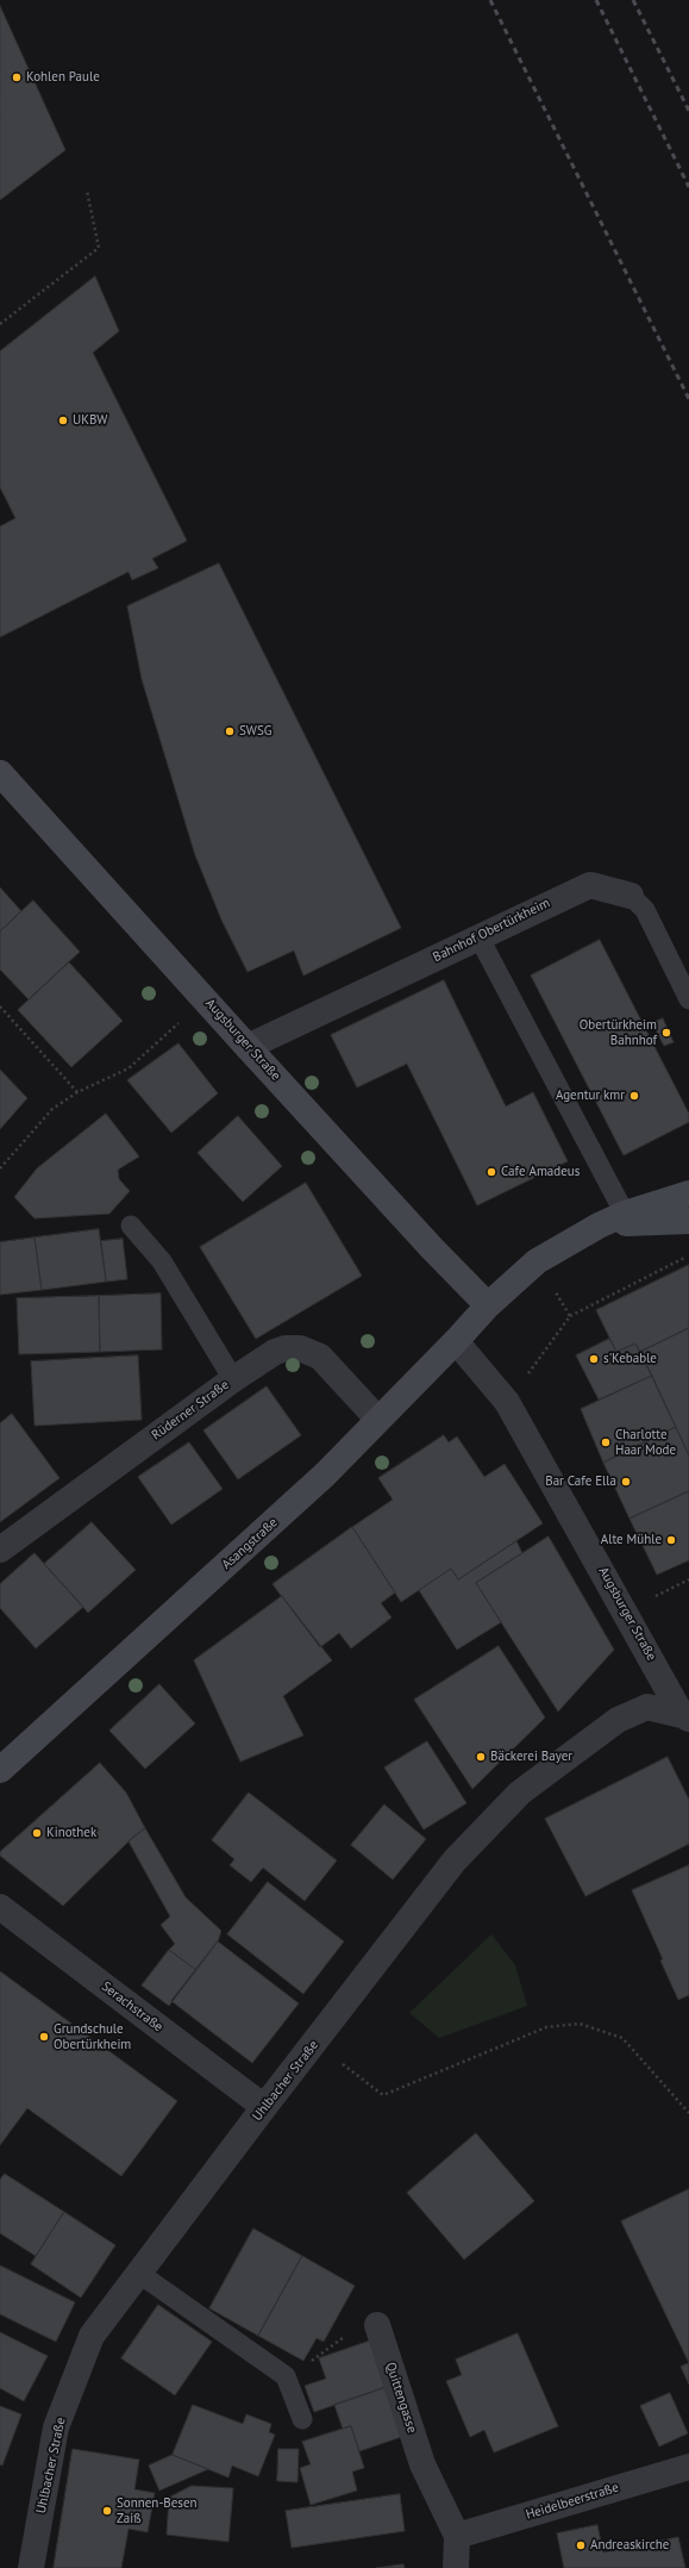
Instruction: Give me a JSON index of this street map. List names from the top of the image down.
{
  "streets": {
    "street": [
      "Bahnhof Obertürkheim",
      "Augsburger Straße",
      "Rüderner Straße",
      "Asangstraße",
      "Serachstraße",
      "Uhlbacher Straße",
      "Quittengasse",
      "Heidelbeerstraße"
    ]
  },
  "crossings": [
    ["Bahnhof Obertürkheim", "Augsburger Straße"],
    ["Augsburger Straße", "Asangstraße"],
    ["Augsburger Straße", "Uhlbacher Straße"],
    ["Rüderner Straße", "Asangstraße"],
    ["Serachstraße", "Uhlbacher Straße"],
    ["Quittengasse", "Heidelbeerstraße"]
  ],
  "places": [
    "Kohlen Paule",
    "UKBW",
    "SWSG",
    "Obertürkheim Bahnhof",
    "Agentur kmr",
    "Cafe Amadeus",
    "s'Kebable",
    "Charlotte Haar Mode",
    "Bar Cafe Ella",
    "Alte Mühle",
    "Bäckerei Bayer",
    "Kinothek",
    "Grundschule Obertürkheim",
    "Sonnen-Besen Zaiß",
    "Andreaskirche"
  ]
}
